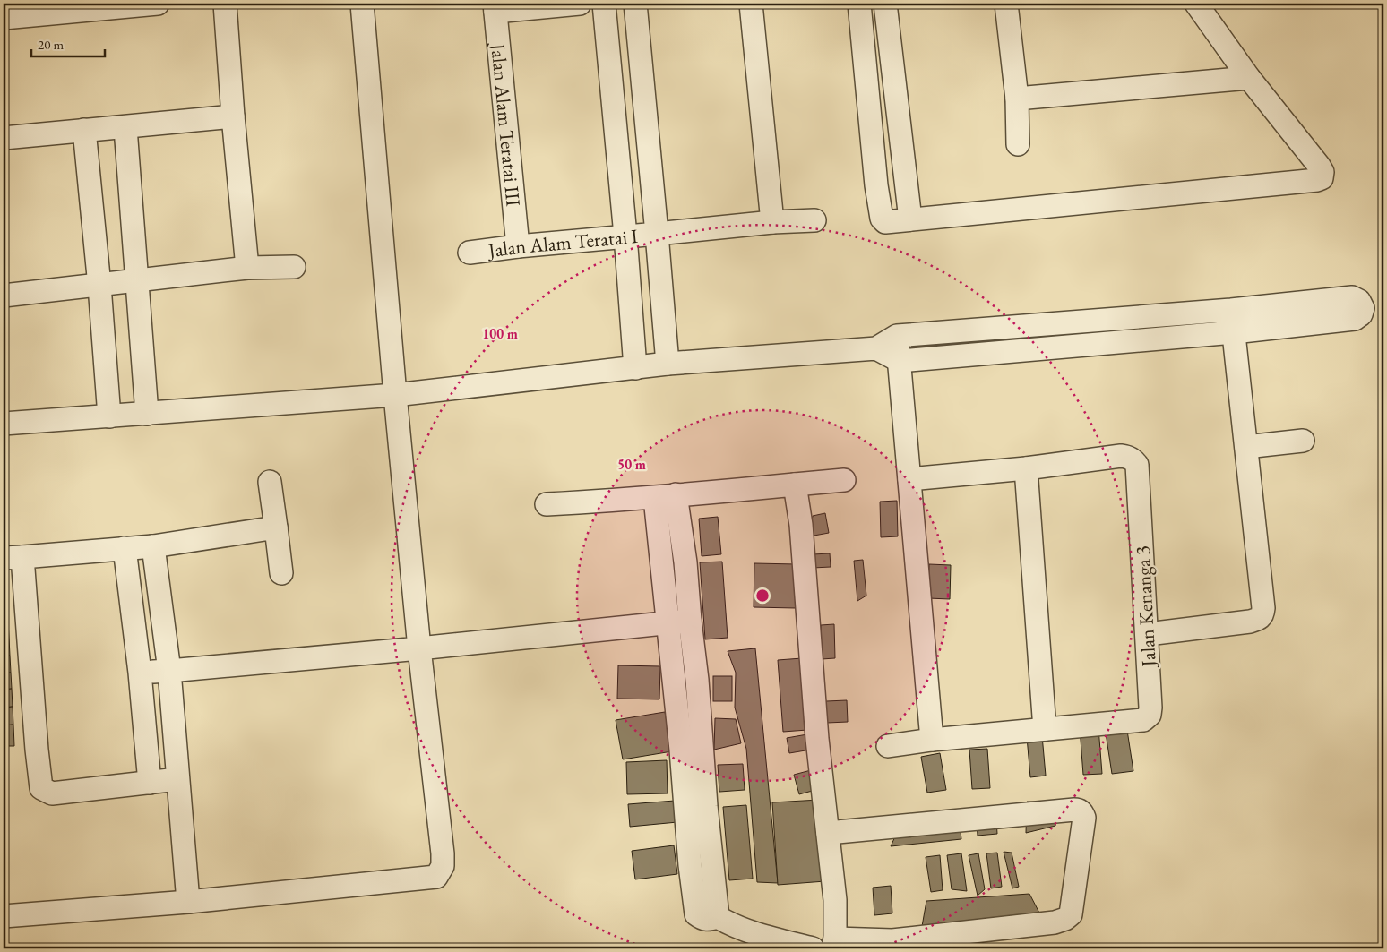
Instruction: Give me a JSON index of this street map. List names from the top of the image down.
{
  "streets": {
    "street": ["Jalan Alam Teratai III", "Jalan Alam Teratai I", "Jalan Kenanga 3"]
  },
  "crossings": [
    ["Jalan Alam Teratai III", "Jalan Alam Teratai I"]
  ],
  "scale_bar": "20 m",
  "rings": ["100 m", "50 m"]
}
